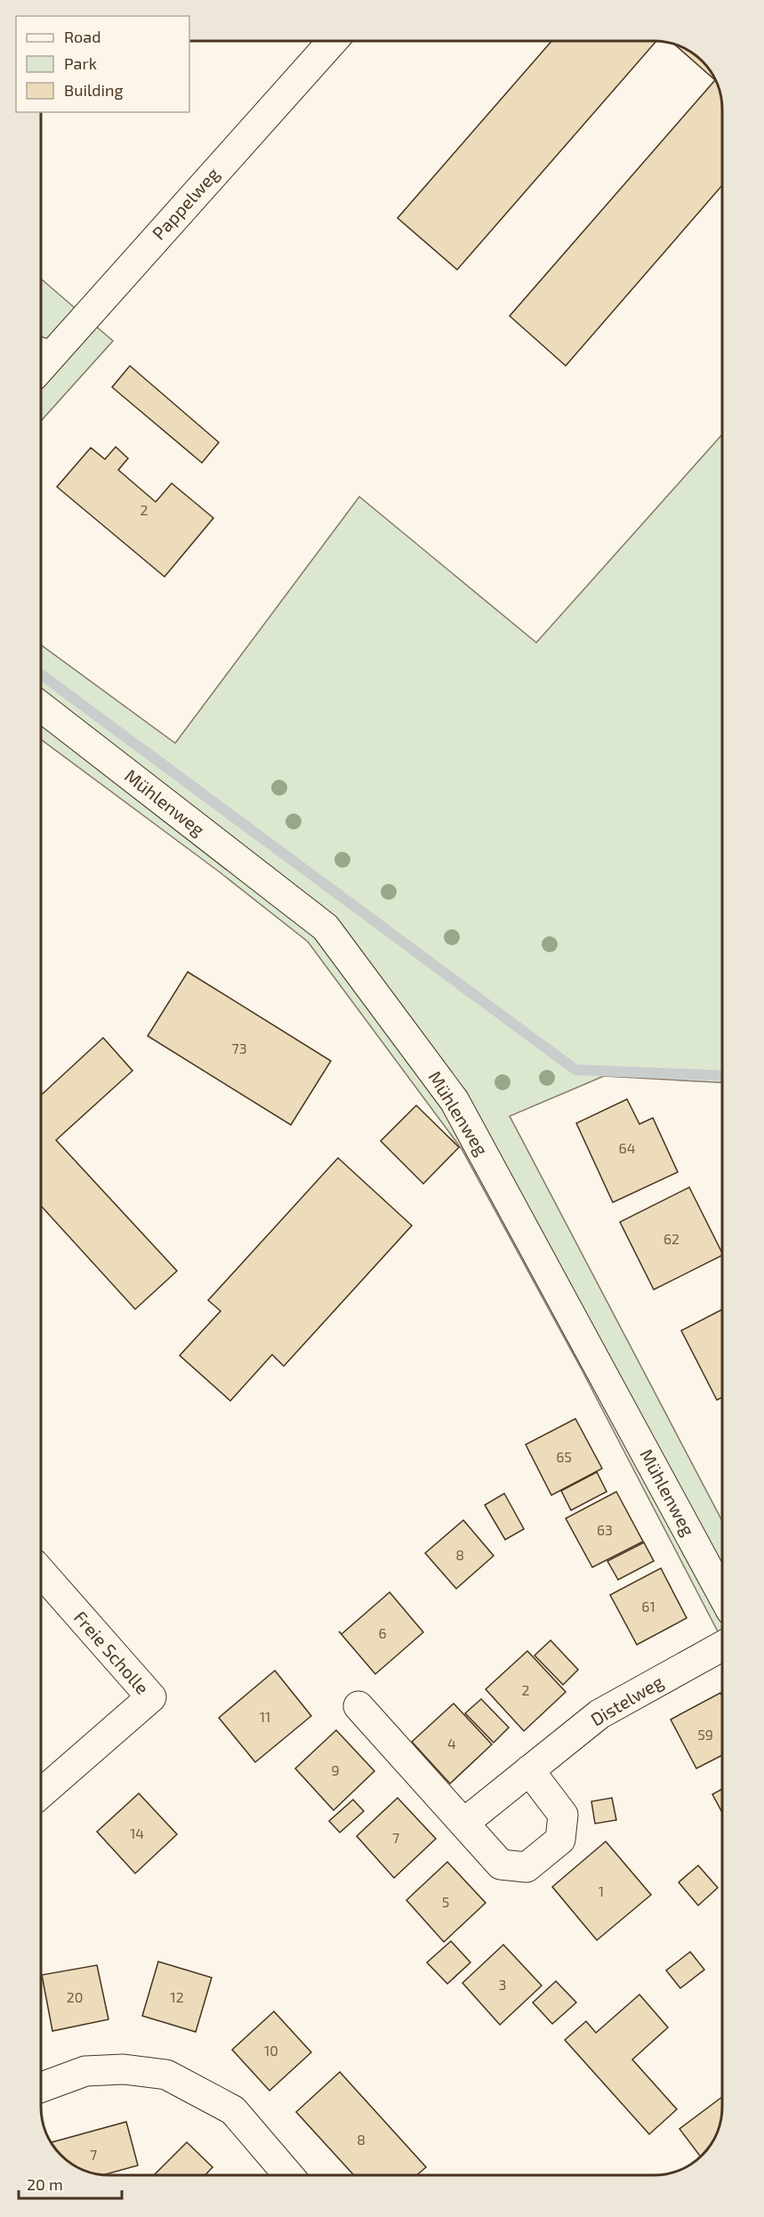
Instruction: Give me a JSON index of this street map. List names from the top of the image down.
{
  "streets": {
    "street": [
      "Pappelweg",
      "Mühlenweg",
      "Freie Scholle",
      "Distelweg"
    ]
  },
  "house_numbers": [
    "2",
    "73",
    "64",
    "62",
    "65",
    "63",
    "8",
    "61",
    "6",
    "2",
    "11",
    "59",
    "4",
    "9",
    "14",
    "7",
    "1",
    "5",
    "3",
    "20",
    "12",
    "10",
    "8",
    "7"
  ],
  "legend": ["Road", "Park", "Building"],
  "scale_bar": "20 m"
}
